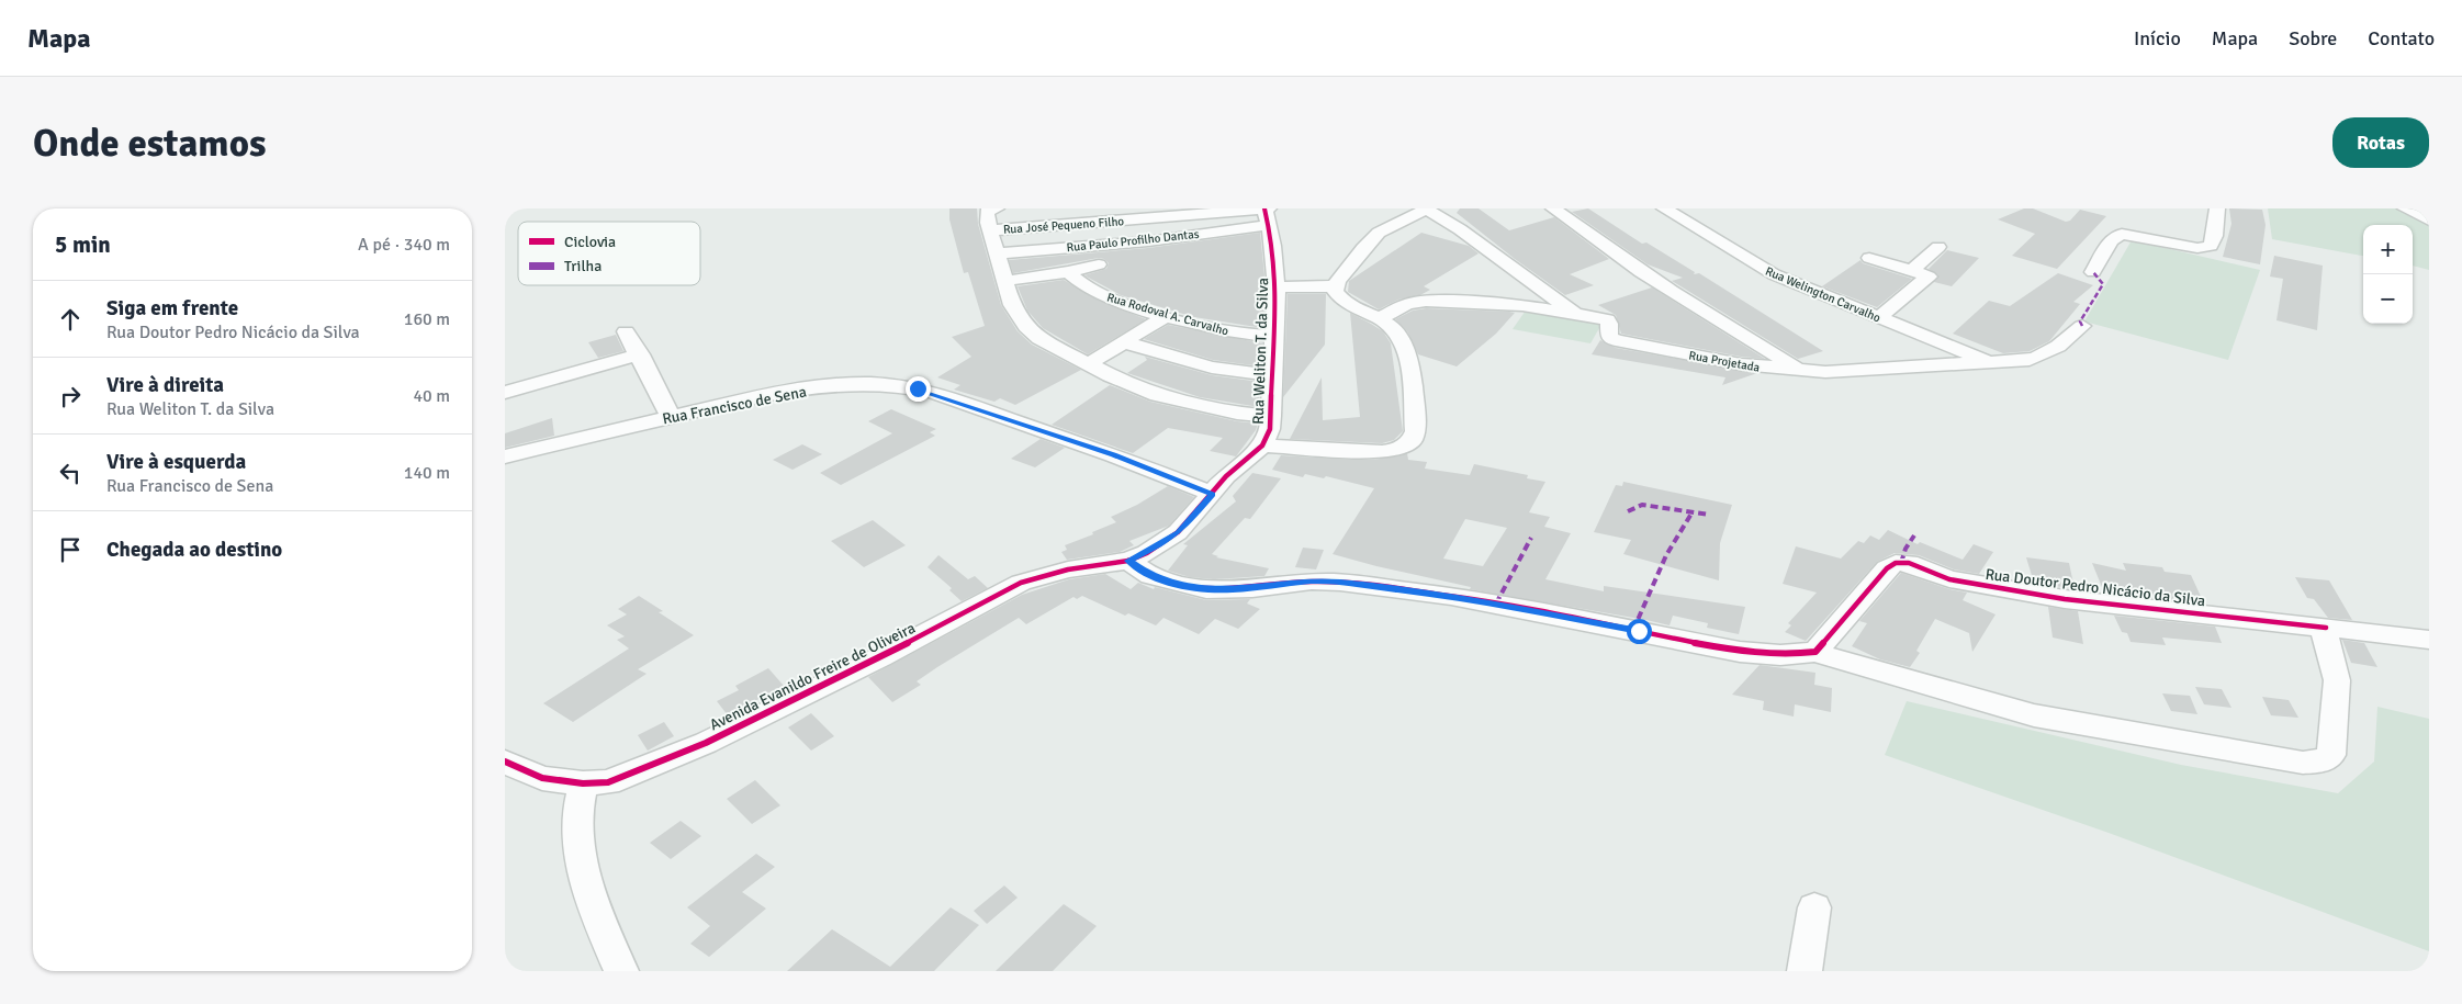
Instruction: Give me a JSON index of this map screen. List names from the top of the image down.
{
  "streets": {
    "street": [
      "Rua José Pequeno Filho",
      "Rua Paulo Profilho Dantas",
      "Rua Welington Carvalho",
      "Rua Rodoval A. Carvalho",
      "Rua Weliton T. da Silva",
      "Rua Projetada",
      "Rua Francisco de Sena",
      "Rua Doutor Pedro Nicácio da Silva",
      "Avenida Evanildo Freire de Oliveira"
    ]
  },
  "crossings": [
    ["Rua José Pequeno Filho", "Rua Paulo Profilho Dantas"],
    ["Rua José Pequeno Filho", "Rua Weliton T. da Silva"],
    ["Rua Paulo Profilho Dantas", "Rua Weliton T. da Silva"],
    ["Rua Welington Carvalho", "Rua Projetada"],
    ["Rua Rodoval A. Carvalho", "Rua Weliton T. da Silva"],
    ["Rua Weliton T. da Silva", "Rua Francisco de Sena"],
    ["Rua Weliton T. da Silva", "Avenida Evanildo Freire de Oliveira"]
  ],
  "legend": ["Ciclovia", "Trilha"],
  "page": {
    "header": "Mapa",
    "nav": [
      "Início",
      "Mapa",
      "Sobre",
      "Contato"
    ],
    "buttons": "Rotas",
    "title": "Onde estamos",
    "heading": ["5 min", "A pé · 340 m"],
    "map_buttons": ["+", "−"],
    "list": [
      ["Siga em frente", "Rua Doutor Pedro Nicácio da Silva", "160 m"],
      ["Vire à direita", "Rua Weliton T. da Silva", "40 m"],
      ["Vire à esquerda", "Rua Francisco de Sena", "140 m"],
      "Chegada ao destino"
    ]
  }
}
